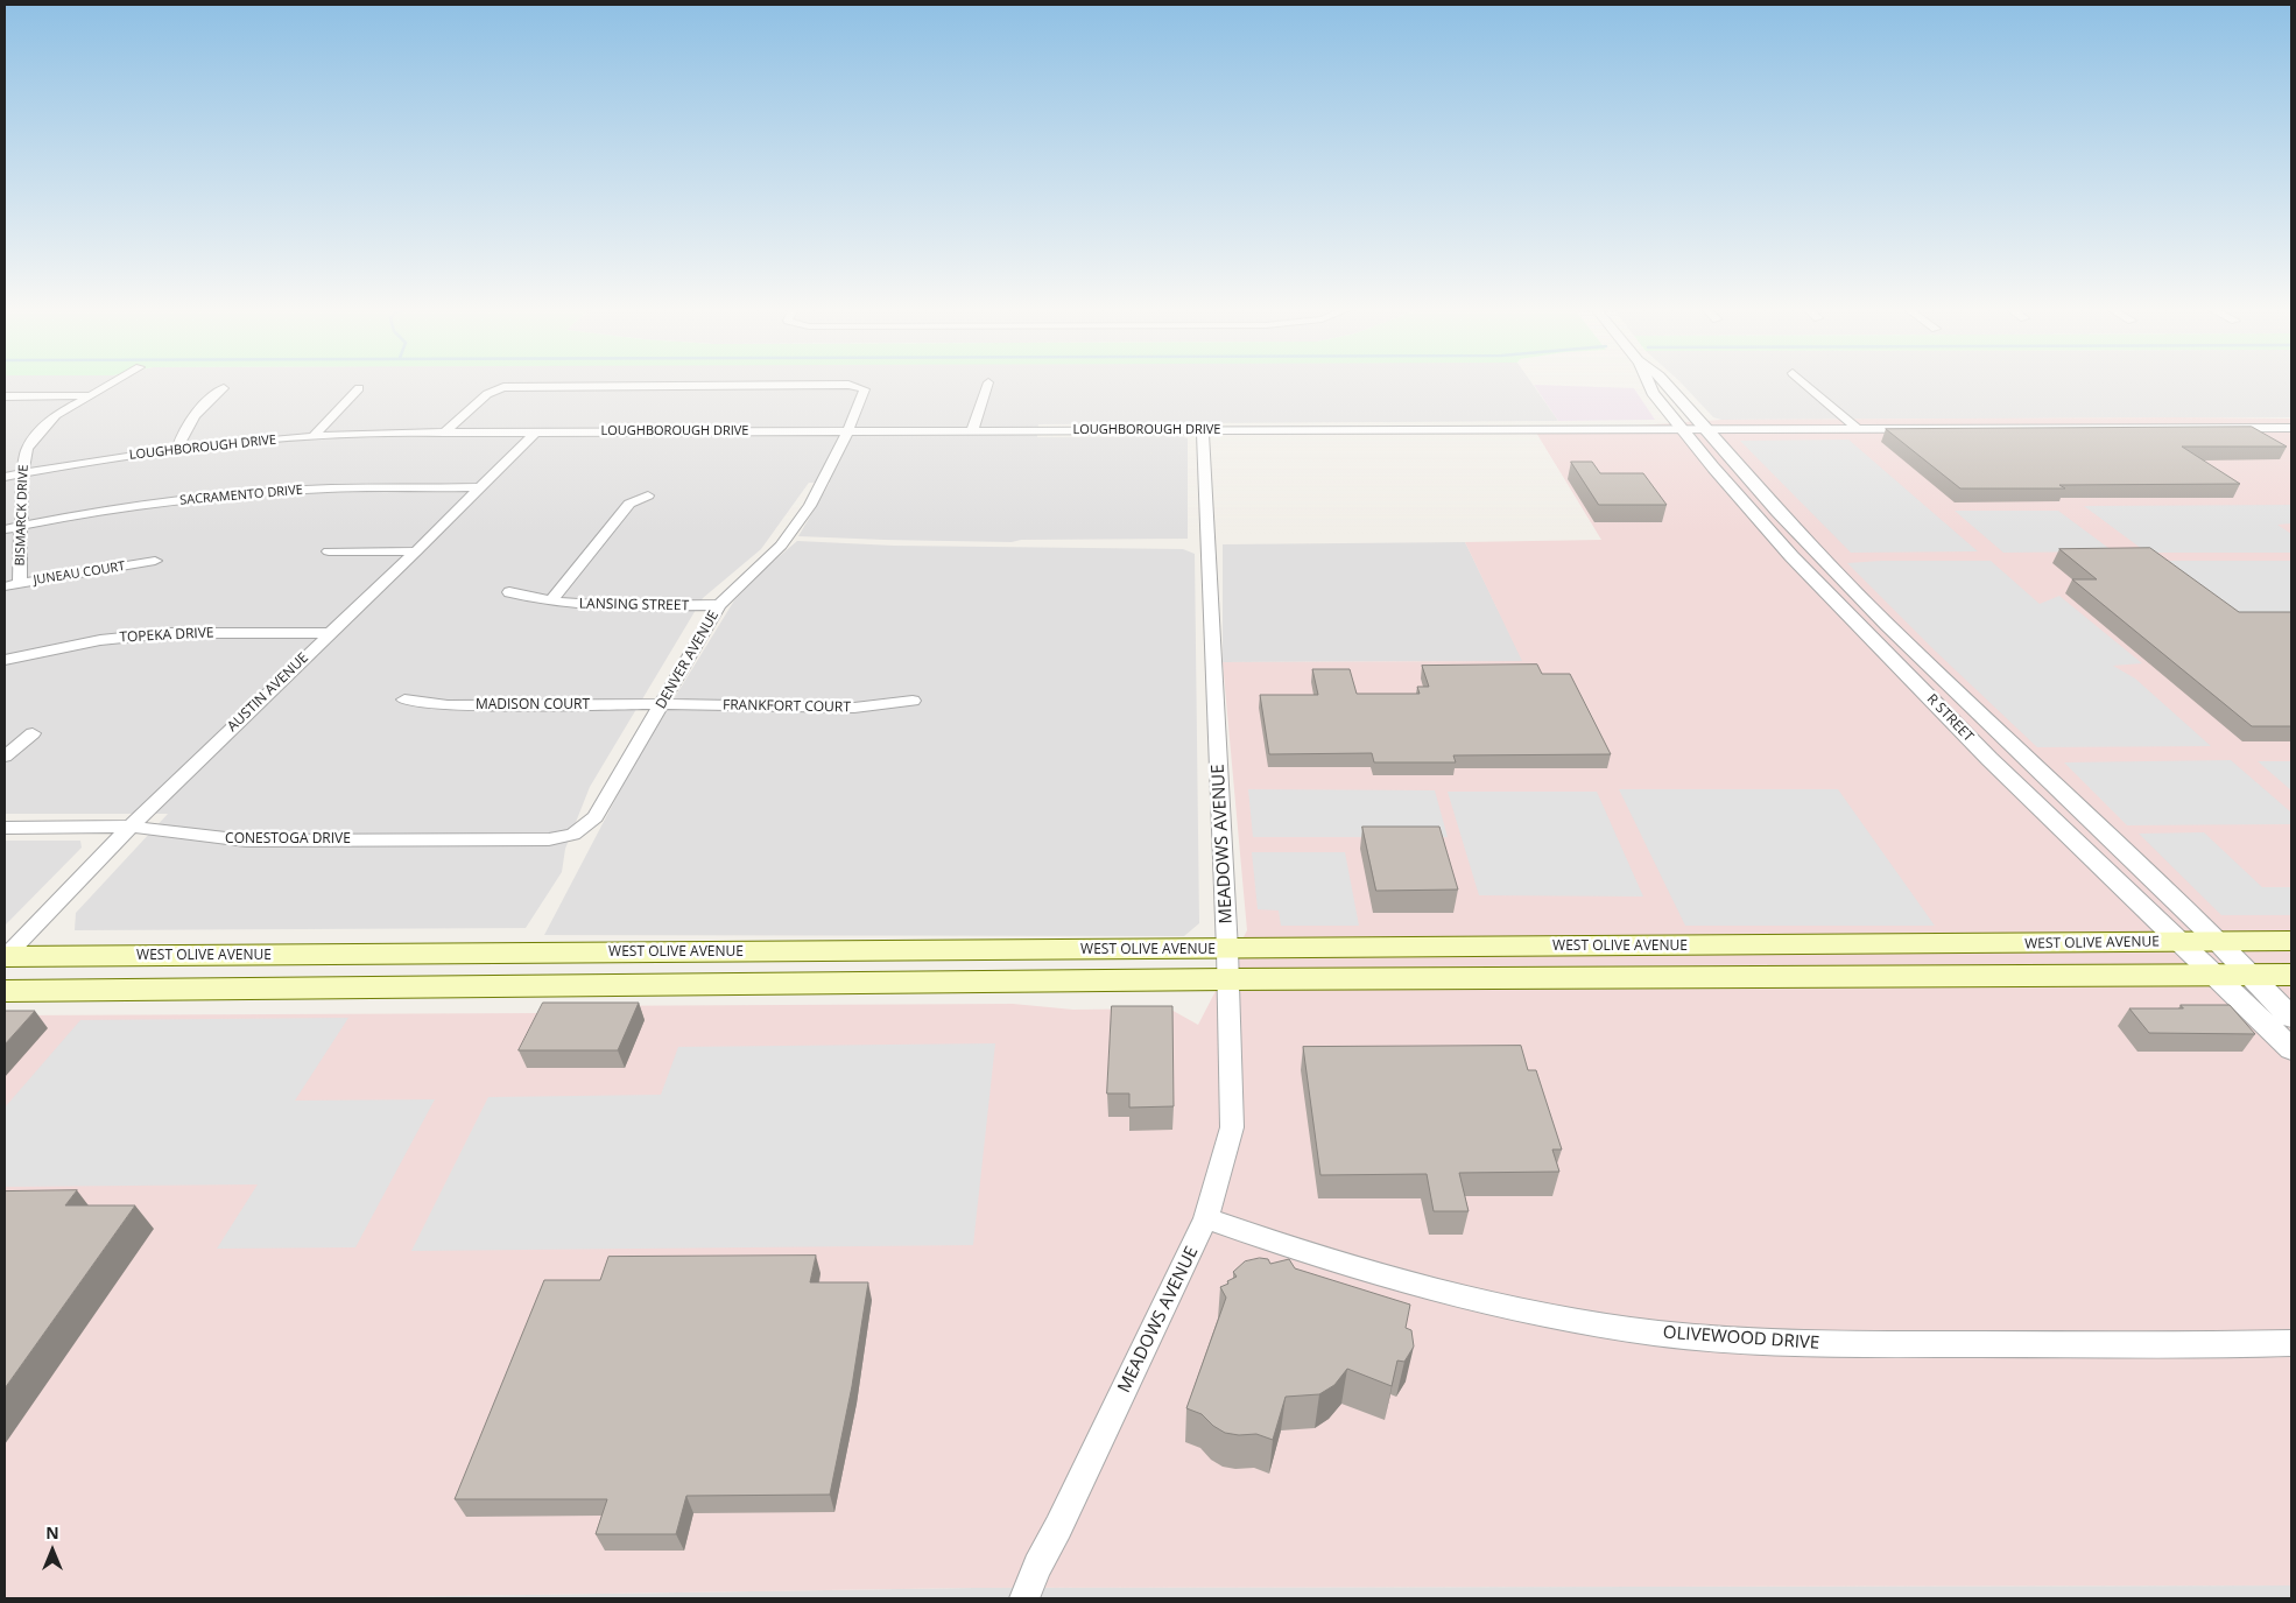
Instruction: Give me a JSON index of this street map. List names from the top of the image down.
{
  "streets": {
    "main road": ["WEST OLIVE AVENUE"],
    "street": [
      "LOUGHBOROUGH DRIVE",
      "SACRAMENTO DRIVE",
      "BISMARCK DRIVE",
      "JUNEAU COURT",
      "LANSING STREET",
      "TOPEKA DRIVE",
      "DENVER AVENUE",
      "AUSTIN AVENUE",
      "MADISON COURT",
      "FRANKFORT COURT",
      "R STREET",
      "CONESTOGA DRIVE",
      "MEADOWS AVENUE",
      "OLIVEWOOD DRIVE"
    ]
  },
  "crossings": [
    ["LOUGHBOROUGH DRIVE", "BISMARCK DRIVE"],
    ["LOUGHBOROUGH DRIVE", "DENVER AVENUE"],
    ["LOUGHBOROUGH DRIVE", "AUSTIN AVENUE"],
    ["LOUGHBOROUGH DRIVE", "R STREET"],
    ["LOUGHBOROUGH DRIVE", "MEADOWS AVENUE"],
    ["SACRAMENTO DRIVE", "BISMARCK DRIVE"],
    ["SACRAMENTO DRIVE", "AUSTIN AVENUE"],
    ["BISMARCK DRIVE", "JUNEAU COURT"],
    ["LANSING STREET", "DENVER AVENUE"],
    ["TOPEKA DRIVE", "AUSTIN AVENUE"],
    ["DENVER AVENUE", "MADISON COURT"],
    ["DENVER AVENUE", "FRANKFORT COURT"],
    ["DENVER AVENUE", "CONESTOGA DRIVE"],
    ["AUSTIN AVENUE", "CONESTOGA DRIVE"],
    ["AUSTIN AVENUE", "WEST OLIVE AVENUE"],
    ["MADISON COURT", "FRANKFORT COURT"],
    ["R STREET", "WEST OLIVE AVENUE"],
    ["MEADOWS AVENUE", "WEST OLIVE AVENUE"],
    ["MEADOWS AVENUE", "OLIVEWOOD DRIVE"]
  ],
  "north": "top"
}
